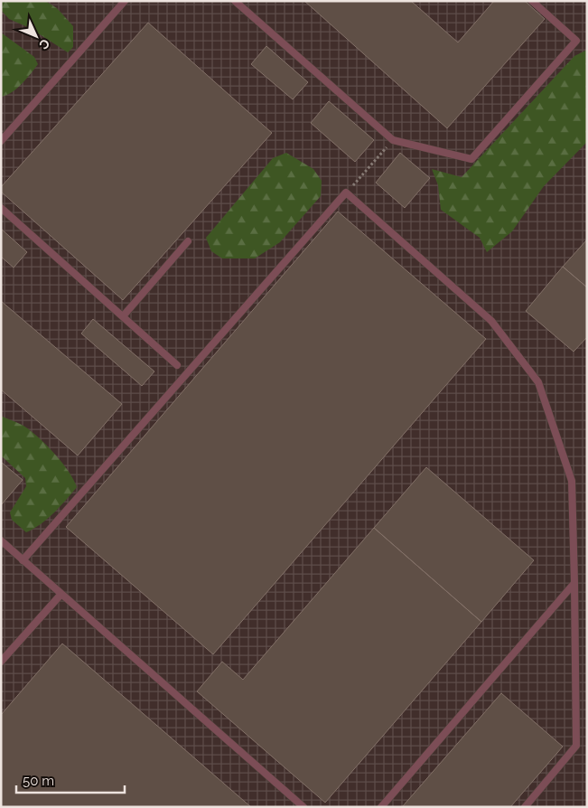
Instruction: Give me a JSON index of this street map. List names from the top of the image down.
{
  "scale_bar": "50 m",
  "north": "bottom right"
}
